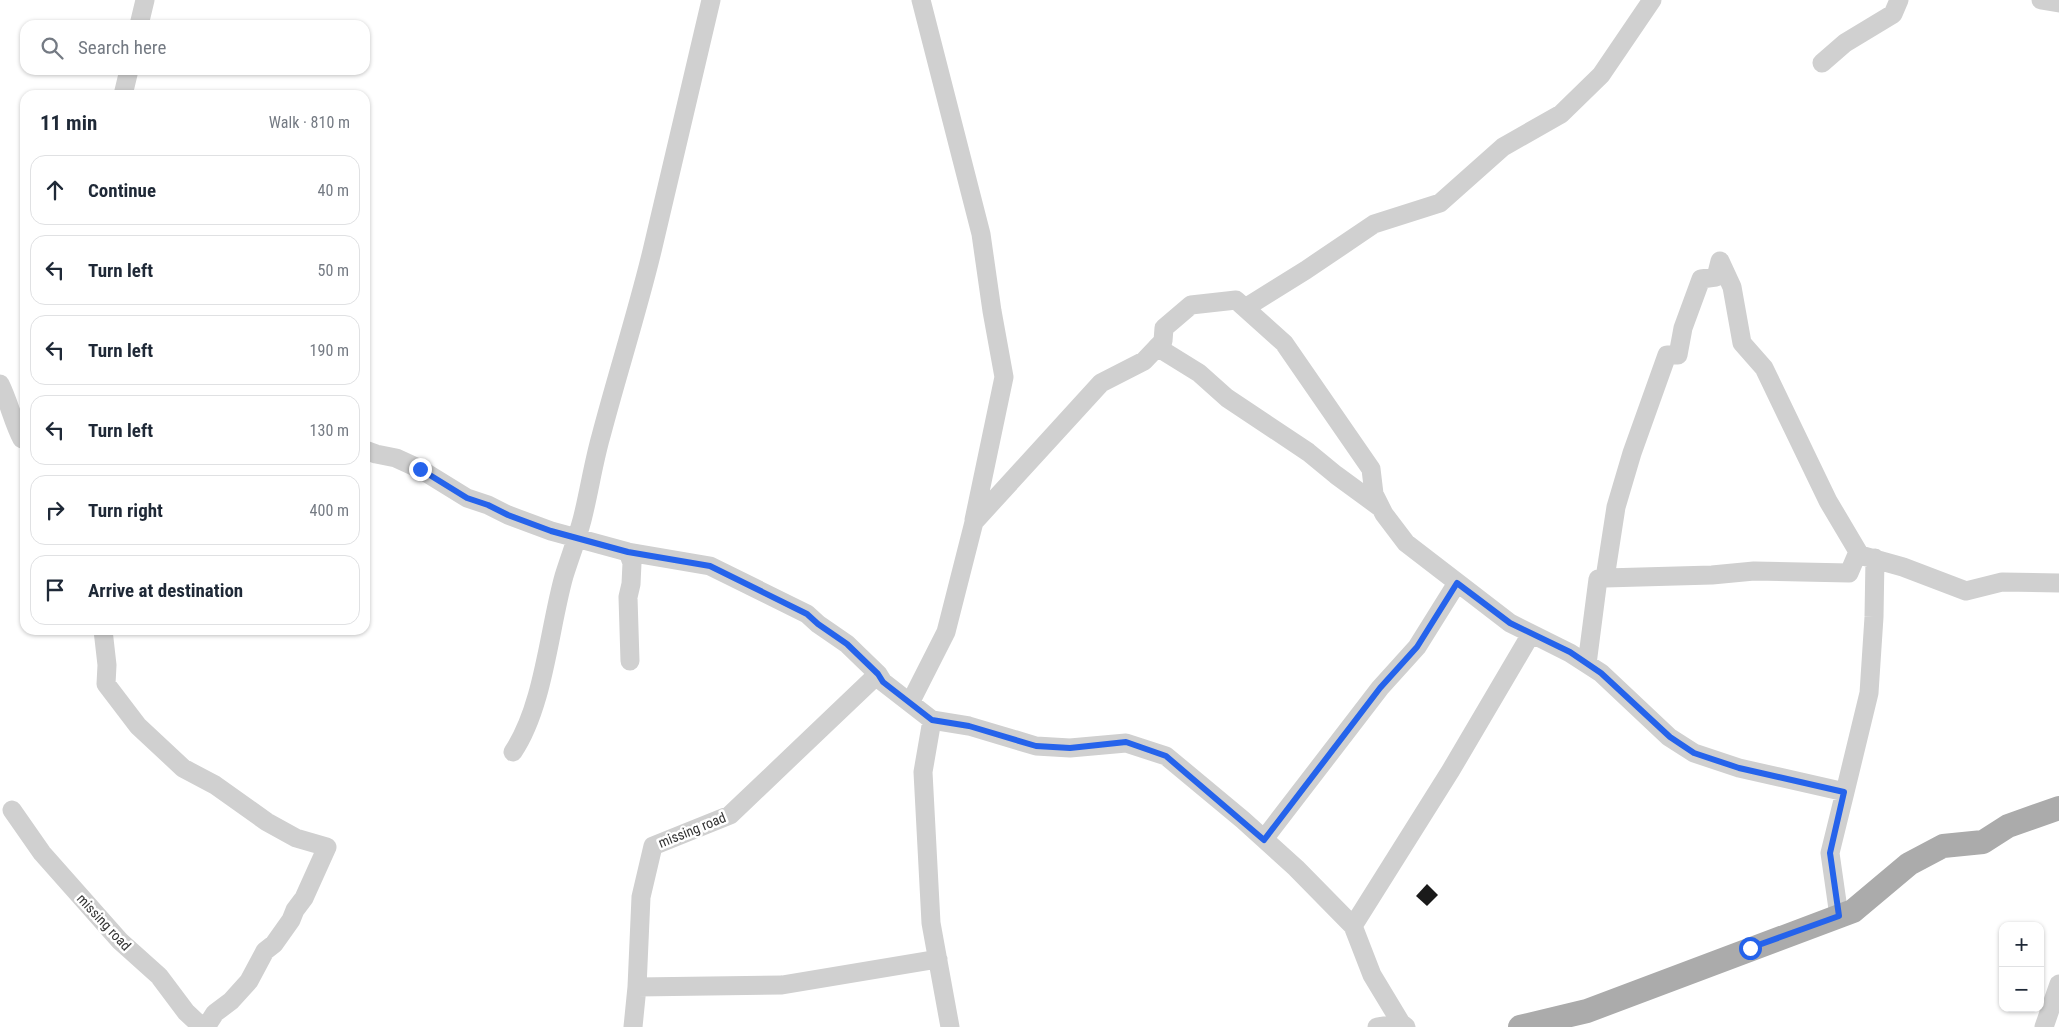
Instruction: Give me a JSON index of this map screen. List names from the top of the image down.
{
  "streets": {
    "street": ["missing road"]
  },
  "page": {
    "search": "Search here",
    "heading": ["11 min", "Walk · 810 m"],
    "list": [
      ["Continue", "40 m"],
      ["Turn left", "50 m"],
      ["Turn left", "190 m"],
      ["Turn left", "130 m"],
      ["Turn right", "400 m"],
      "Arrive at destination"
    ],
    "map_buttons": ["+", "−"]
  }
}
